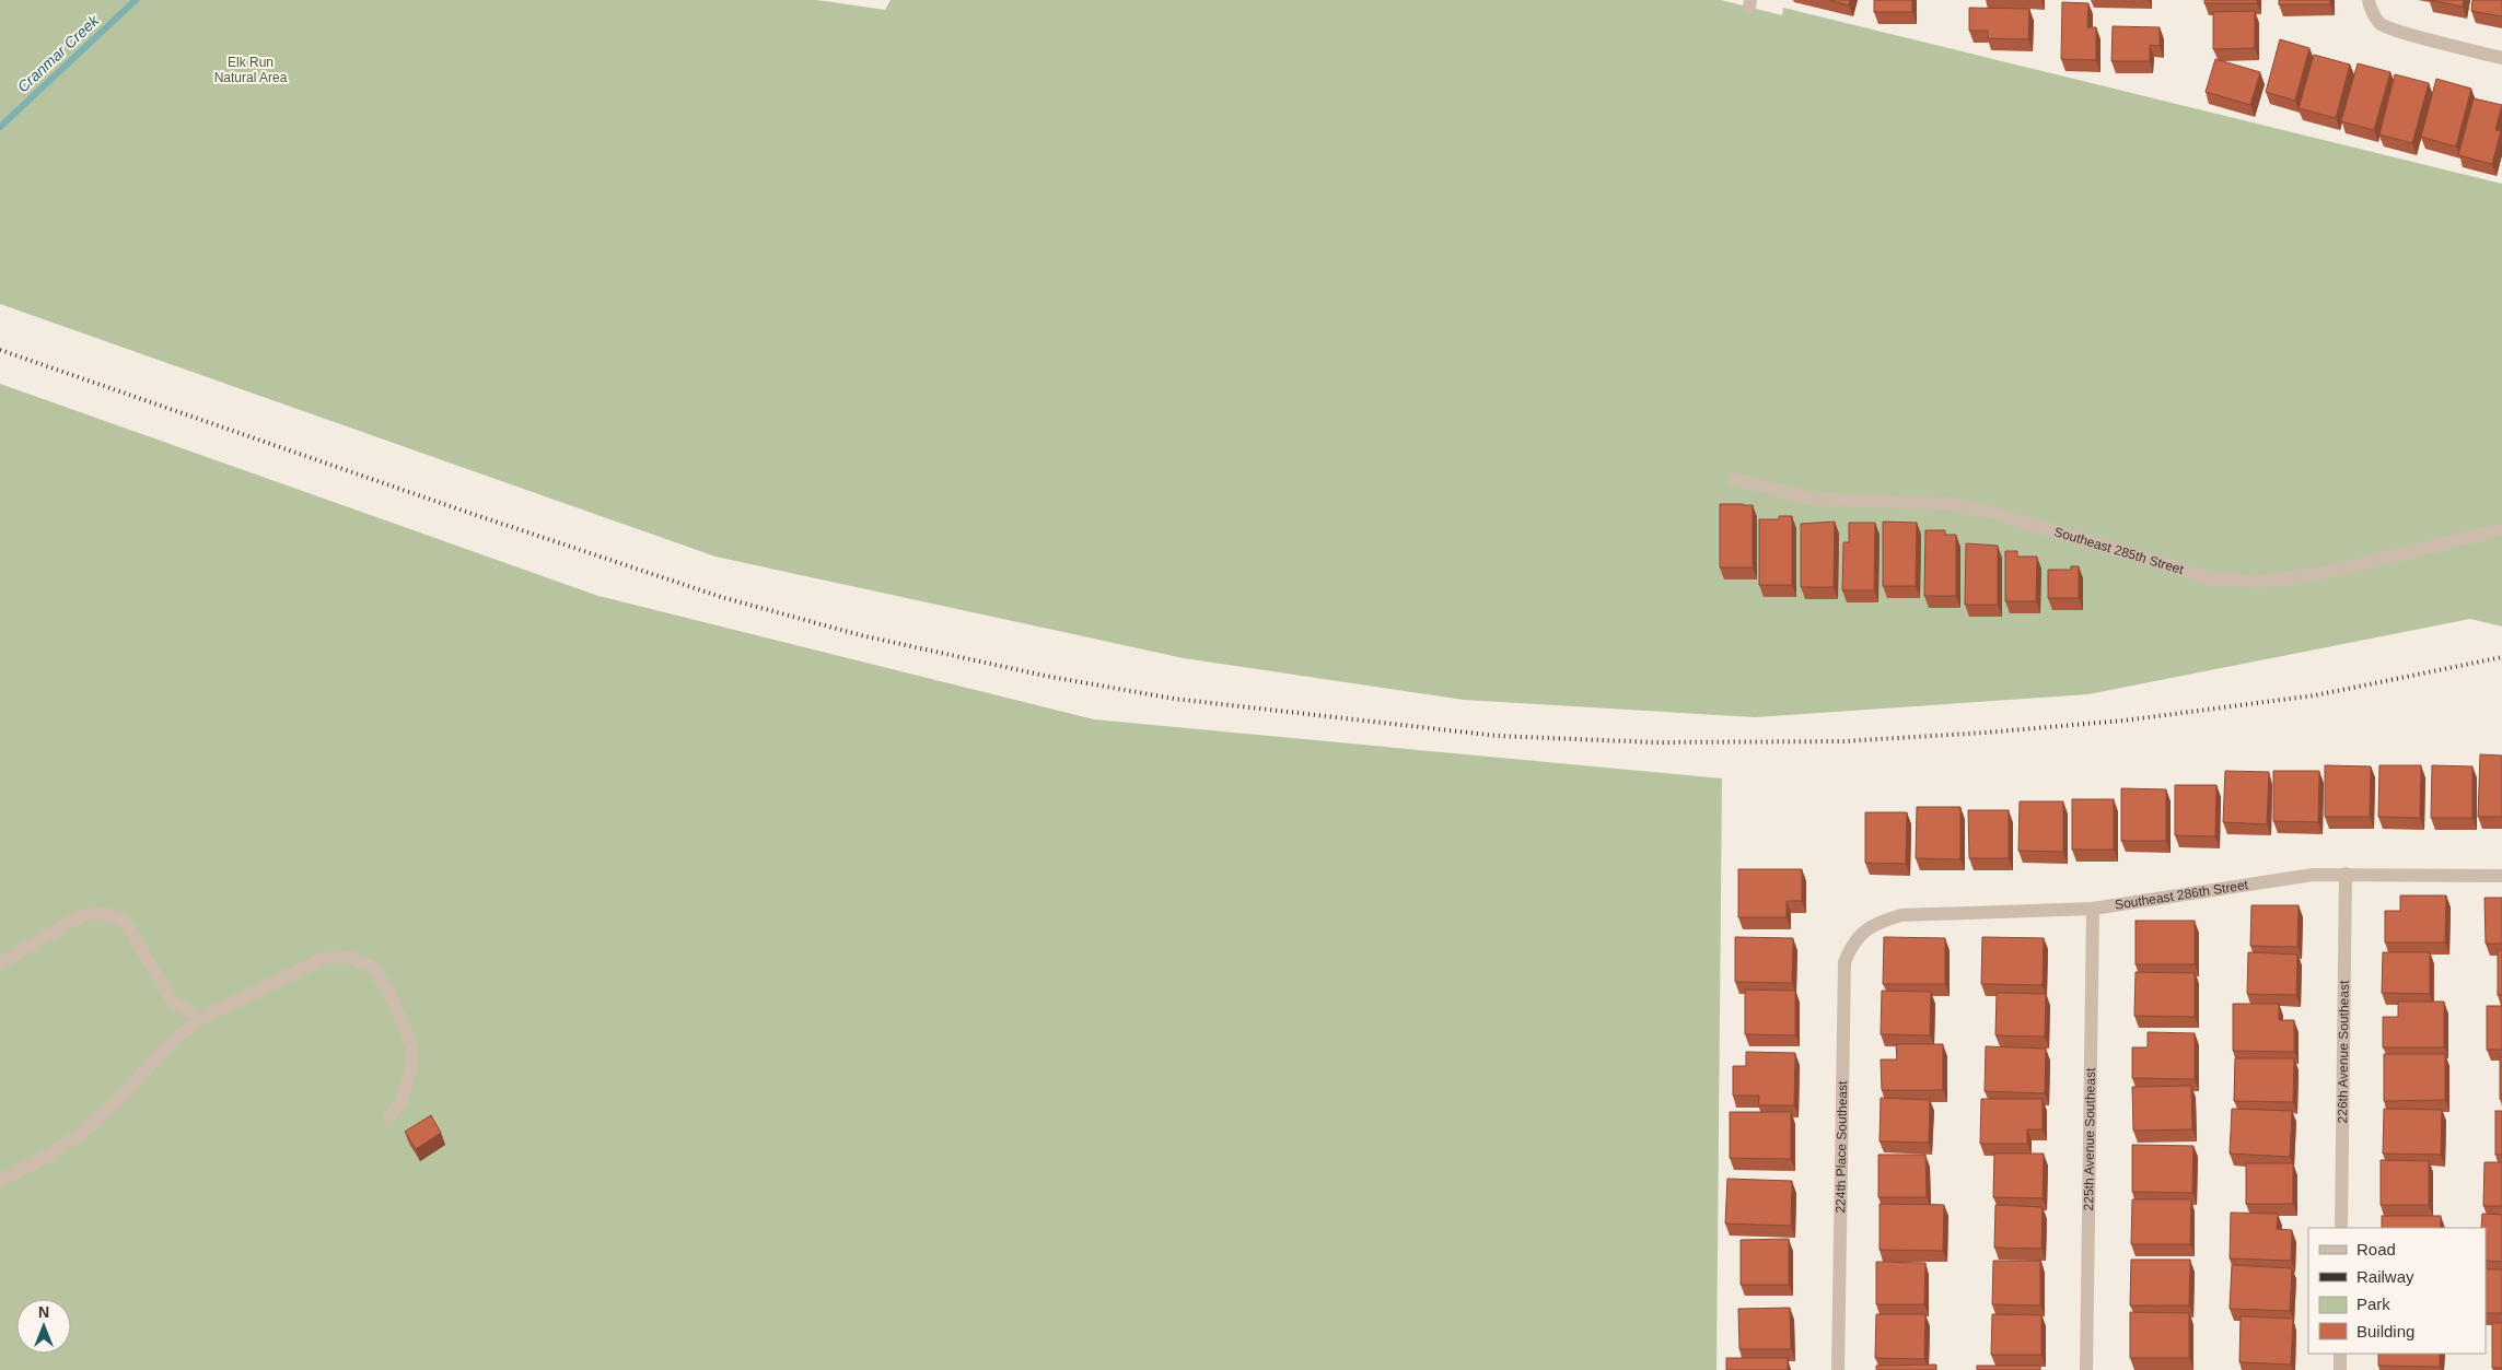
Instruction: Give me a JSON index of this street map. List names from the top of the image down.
{
  "streets": {
    "street": [
      "Southeast 285th Street",
      "Southeast 286th Street",
      "226th Avenue Southeast",
      "225th Avenue Southeast",
      "224th Place Southeast"
    ]
  },
  "crossings": [
    ["Southeast 286th Street", "226th Avenue Southeast"],
    ["Southeast 286th Street", "225th Avenue Southeast"],
    ["Southeast 286th Street", "224th Place Southeast"]
  ],
  "water": ["Cranmar Creek"],
  "parks": ["Elk Run Natural Area"],
  "legend": [
    "Road",
    "Railway",
    "Park",
    "Building"
  ],
  "north": "top"
}
